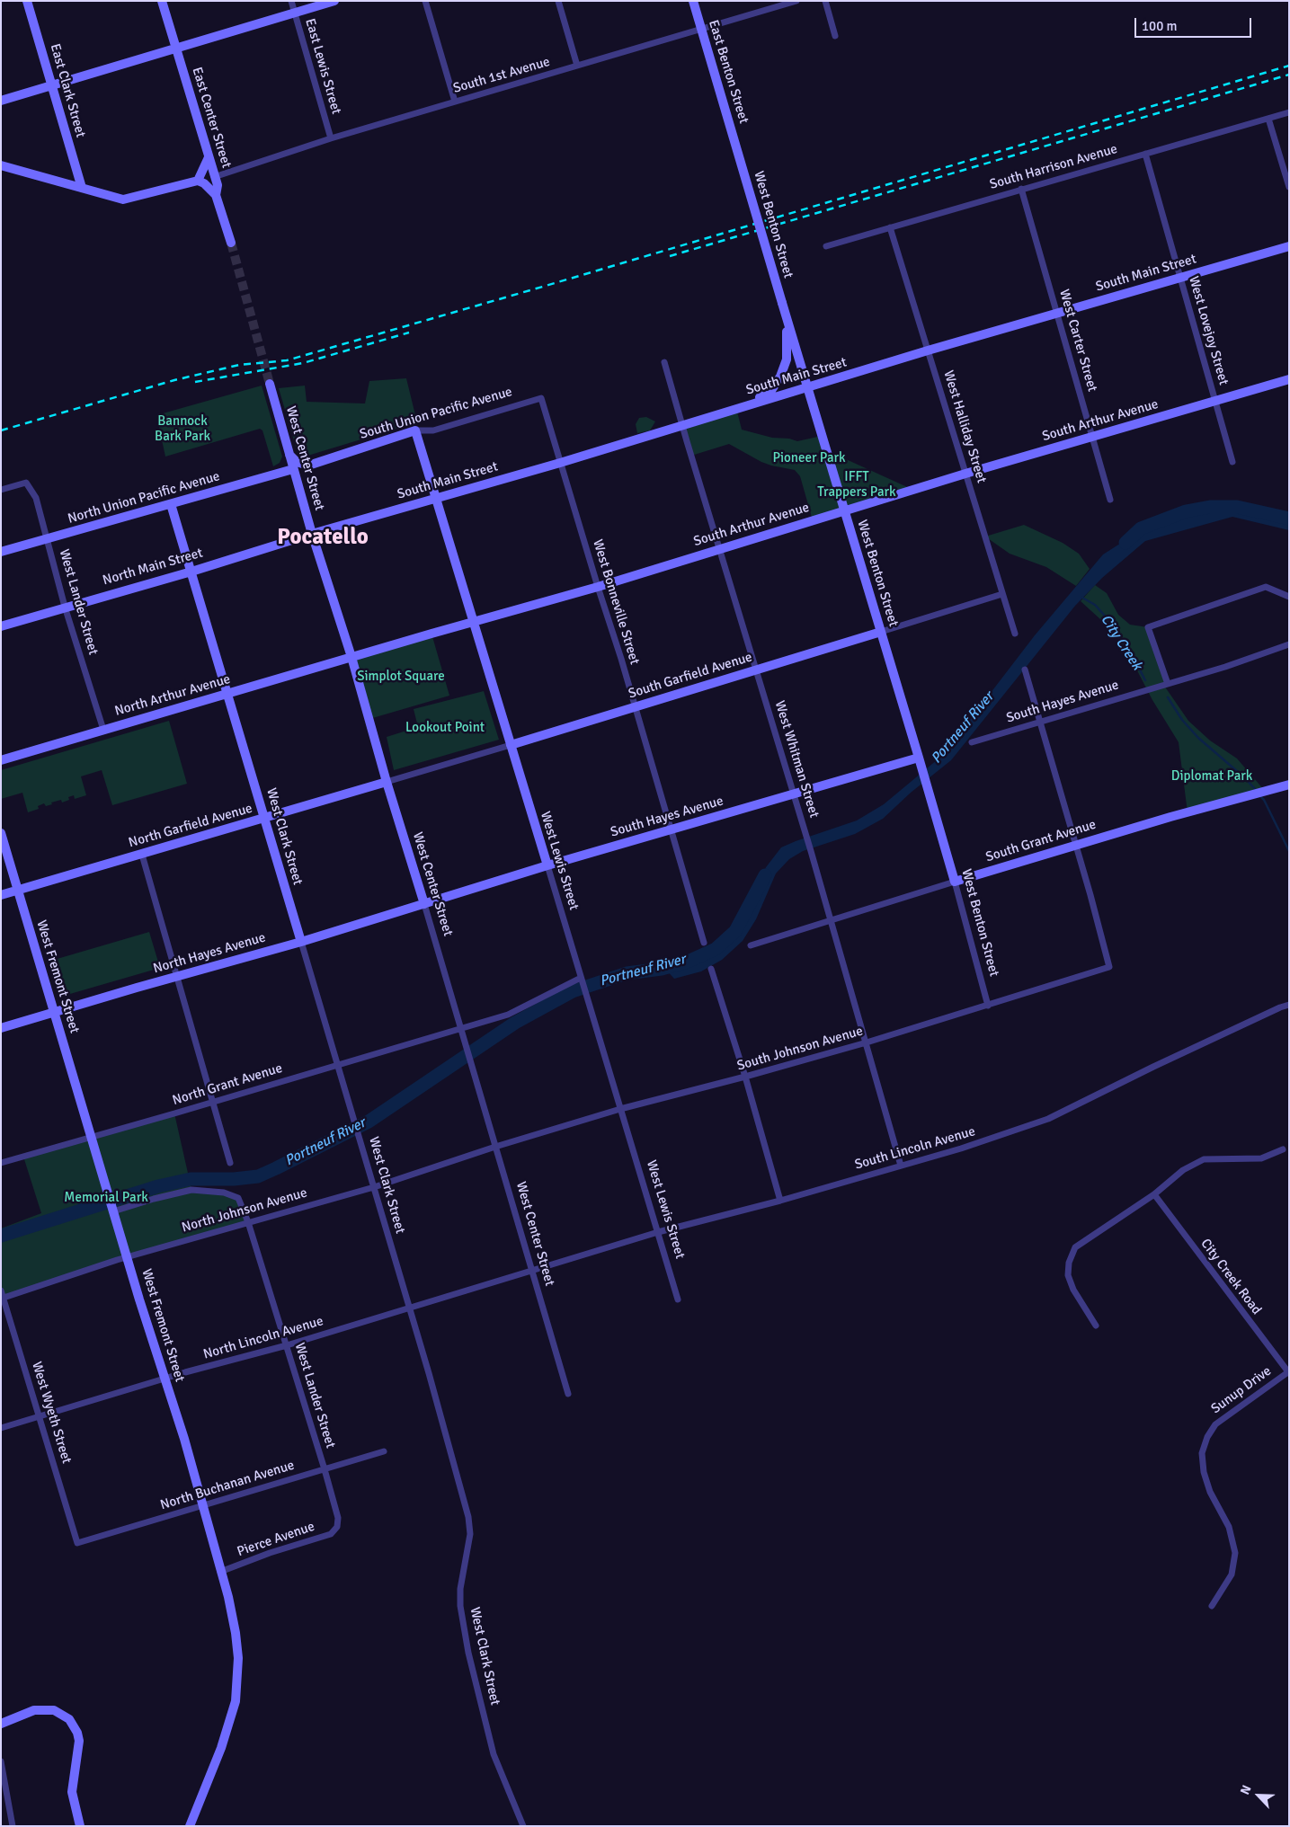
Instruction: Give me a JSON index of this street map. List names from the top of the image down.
{
  "streets": {
    "street": [
      "East Lewis Street",
      "East Benton Street",
      "South 1st Avenue",
      "East Clark Street",
      "East Center Street",
      "South Harrison Avenue",
      "West Benton Street",
      "South Main Street",
      "West Lovejoy Street",
      "West Carter Street",
      "South Union Pacific Avenue",
      "South Arthur Avenue",
      "West Halliday Street",
      "West Center Street",
      "North Union Pacific Avenue",
      "North Main Street",
      "West Lander Street",
      "West Bonneville Street",
      "South Garfield Avenue",
      "North Arthur Avenue",
      "South Hayes Avenue",
      "West Whitman Street",
      "North Garfield Avenue",
      "West Clark Street",
      "South Grant Avenue",
      "West Lewis Street",
      "North Hayes Avenue",
      "West Fremont Street",
      "South Johnson Avenue",
      "North Grant Avenue",
      "South Lincoln Avenue",
      "North Johnson Avenue",
      "City Creek Road",
      "North Lincoln Avenue",
      "Sunup Drive",
      "West Wyeth Street",
      "North Buchanan Avenue",
      "Pierce Avenue"
    ]
  },
  "crossings": [
    ["East Lewis Street", "South 1st Avenue"],
    ["East Benton Street", "West Benton Street"],
    ["South 1st Avenue", "East Center Street"],
    ["South Harrison Avenue", "West Lovejoy Street"],
    ["South Harrison Avenue", "West Carter Street"],
    ["South Harrison Avenue", "West Halliday Street"],
    ["West Benton Street", "South Main Street"],
    ["West Benton Street", "South Arthur Avenue"],
    ["West Benton Street", "South Garfield Avenue"],
    ["West Benton Street", "South Hayes Avenue"],
    ["West Benton Street", "South Grant Avenue"],
    ["West Benton Street", "South Johnson Avenue"],
    ["South Main Street", "West Lovejoy Street"],
    ["South Main Street", "West Carter Street"],
    ["South Main Street", "West Halliday Street"],
    ["South Main Street", "West Center Street"],
    ["South Main Street", "North Main Street"],
    ["South Main Street", "West Bonneville Street"],
    ["South Main Street", "West Whitman Street"],
    ["South Main Street", "West Lewis Street"],
    ["West Lovejoy Street", "South Arthur Avenue"],
    ["West Carter Street", "South Arthur Avenue"],
    ["South Union Pacific Avenue", "West Bonneville Street"],
    ["South Union Pacific Avenue", "West Lewis Street"],
    ["South Arthur Avenue", "West Halliday Street"],
    ["South Arthur Avenue", "West Center Street"],
    ["South Arthur Avenue", "West Bonneville Street"],
    ["South Arthur Avenue", "North Arthur Avenue"],
    ["South Arthur Avenue", "West Whitman Street"],
    ["South Arthur Avenue", "West Lewis Street"],
    ["West Halliday Street", "South Garfield Avenue"],
    ["West Center Street", "North Union Pacific Avenue"],
    ["West Center Street", "North Main Street"],
    ["West Center Street", "South Garfield Avenue"],
    ["West Center Street", "North Arthur Avenue"],
    ["West Center Street", "South Hayes Avenue"],
    ["West Center Street", "North Garfield Avenue"],
    ["West Center Street", "North Hayes Avenue"],
    ["West Center Street", "South Johnson Avenue"],
    ["West Center Street", "North Grant Avenue"],
    ["West Center Street", "South Lincoln Avenue"],
    ["West Center Street", "North Johnson Avenue"],
    ["West Center Street", "North Lincoln Avenue"],
    ["North Union Pacific Avenue", "West Lander Street"],
    ["North Union Pacific Avenue", "West Clark Street"],
    ["North Main Street", "West Lander Street"],
    ["North Main Street", "West Clark Street"],
    ["West Lander Street", "North Arthur Avenue"],
    ["West Lander Street", "West Fremont Street"],
    ["West Lander Street", "North Johnson Avenue"],
    ["West Lander Street", "North Lincoln Avenue"],
    ["West Lander Street", "North Buchanan Avenue"],
    ["West Lander Street", "Pierce Avenue"],
    ["West Bonneville Street", "South Garfield Avenue"],
    ["West Bonneville Street", "South Hayes Avenue"],
    ["South Garfield Avenue", "West Whitman Street"],
    ["South Garfield Avenue", "North Garfield Avenue"],
    ["South Garfield Avenue", "West Lewis Street"],
    ["North Arthur Avenue", "West Clark Street"],
    ["South Hayes Avenue", "West Whitman Street"],
    ["South Hayes Avenue", "West Lewis Street"],
    ["South Hayes Avenue", "North Hayes Avenue"],
    ["West Whitman Street", "South Grant Avenue"],
    ["West Whitman Street", "South Johnson Avenue"],
    ["West Whitman Street", "South Lincoln Avenue"],
    ["North Garfield Avenue", "West Clark Street"],
    ["North Garfield Avenue", "West Fremont Street"],
    ["West Clark Street", "North Hayes Avenue"],
    ["West Clark Street", "North Grant Avenue"],
    ["West Clark Street", "North Johnson Avenue"],
    ["West Clark Street", "North Lincoln Avenue"],
    ["South Grant Avenue", "South Johnson Avenue"],
    ["West Lewis Street", "South Johnson Avenue"],
    ["West Lewis Street", "South Lincoln Avenue"],
    ["North Hayes Avenue", "West Fremont Street"],
    ["West Fremont Street", "North Grant Avenue"],
    ["West Fremont Street", "North Johnson Avenue"],
    ["West Fremont Street", "North Lincoln Avenue"],
    ["West Fremont Street", "North Buchanan Avenue"],
    ["West Fremont Street", "Pierce Avenue"],
    ["South Johnson Avenue", "North Johnson Avenue"],
    ["South Lincoln Avenue", "North Lincoln Avenue"],
    ["North Johnson Avenue", "West Wyeth Street"],
    ["City Creek Road", "Sunup Drive"],
    ["North Lincoln Avenue", "West Wyeth Street"],
    ["West Wyeth Street", "North Buchanan Avenue"]
  ],
  "districts": ["Pocatello"],
  "water": ["City Creek", "Portneuf River"],
  "parks": [
    "Bannock Bark Park",
    "Pioneer Park",
    "IFFT Trappers Park",
    "Simplot Square",
    "Lookout Point",
    "Diplomat Park",
    "Memorial Park"
  ],
  "scale_bar": "100 m",
  "north": "top left"
}
